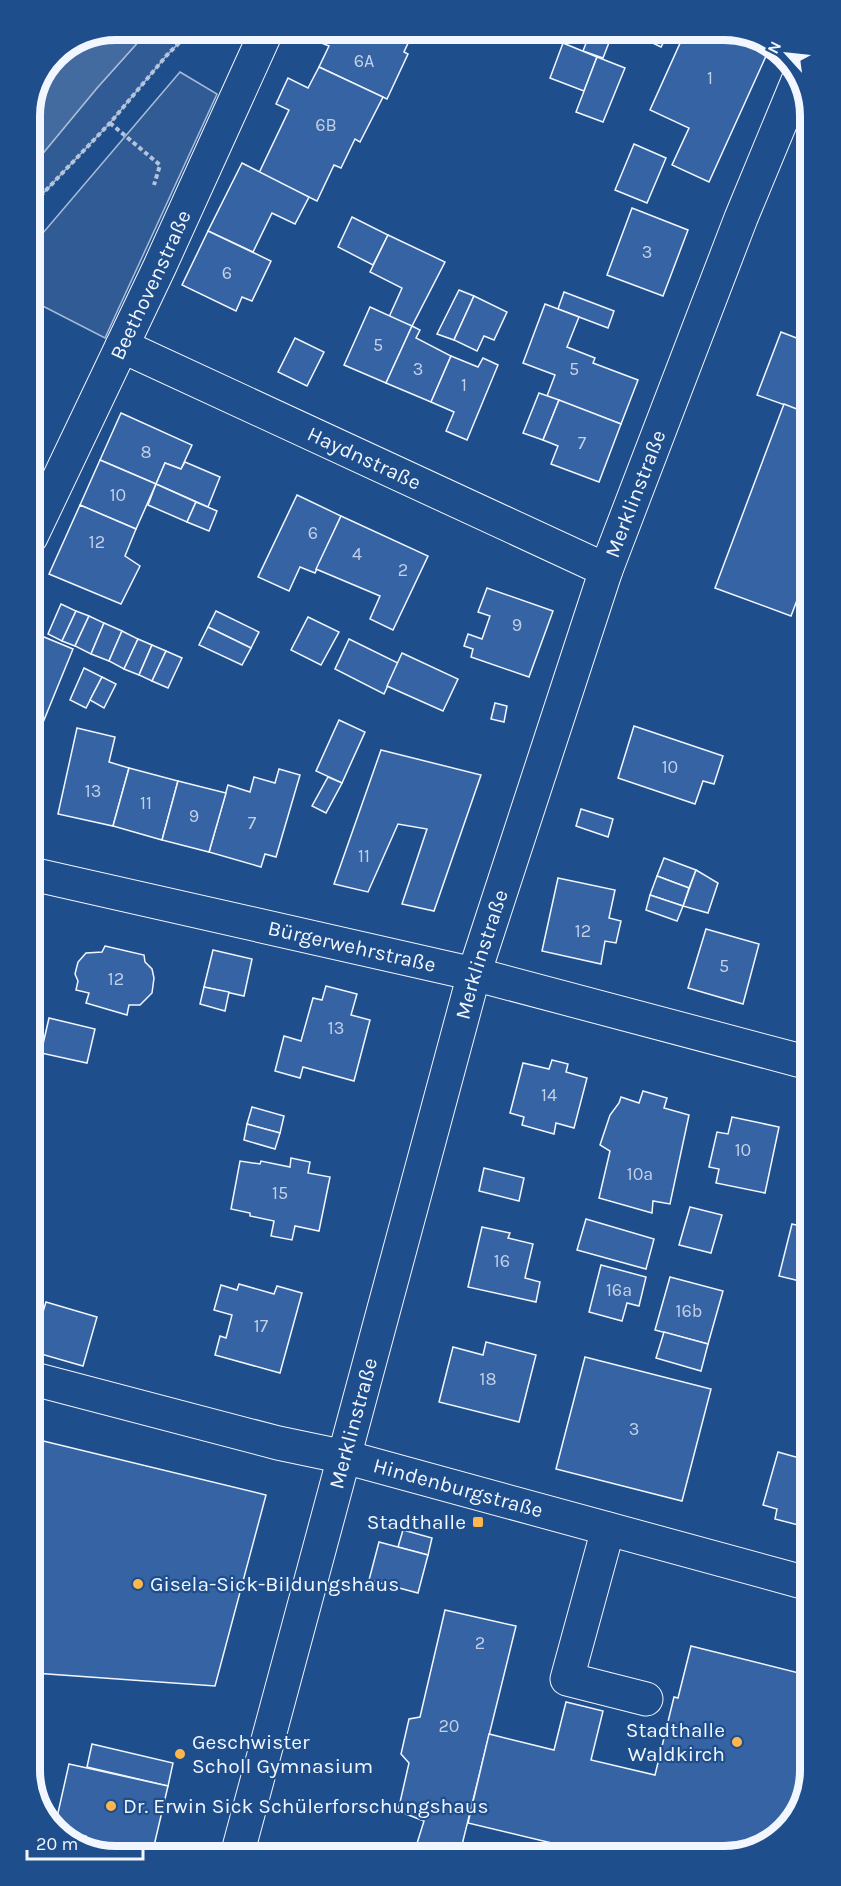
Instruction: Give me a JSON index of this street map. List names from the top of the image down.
{
  "streets": {
    "street": [
      "Beethovenstraße",
      "Haydnstraße",
      "Merklinstraße",
      "Bürgerwehrstraße",
      "Hindenburgstraße"
    ]
  },
  "crossings": [
    ["Beethovenstraße", "Haydnstraße"],
    ["Haydnstraße", "Merklinstraße"],
    ["Merklinstraße", "Bürgerwehrstraße"],
    ["Merklinstraße", "Hindenburgstraße"]
  ],
  "places": {
    "transit": ["Stadthalle"],
    "other": [
      "Gisela-Sick-Bildungshaus",
      "Stadthalle Waldkirch",
      "Geschwister Scholl Gymnasium",
      "Dr. Erwin Sick Schülerforschungshaus"
    ]
  },
  "house_numbers": [
    "6A",
    "1",
    "6B",
    "3",
    "6",
    "5",
    "3",
    "5",
    "1",
    "7",
    "8",
    "10",
    "6",
    "12",
    "4",
    "2",
    "9",
    "10",
    "13",
    "11",
    "9",
    "7",
    "11",
    "12",
    "5",
    "12",
    "13",
    "14",
    "10",
    "10a",
    "15",
    "16",
    "16a",
    "16b",
    "17",
    "18",
    "3",
    "2",
    "20"
  ],
  "scale_bar": "20 m",
  "north": "top left"
}
